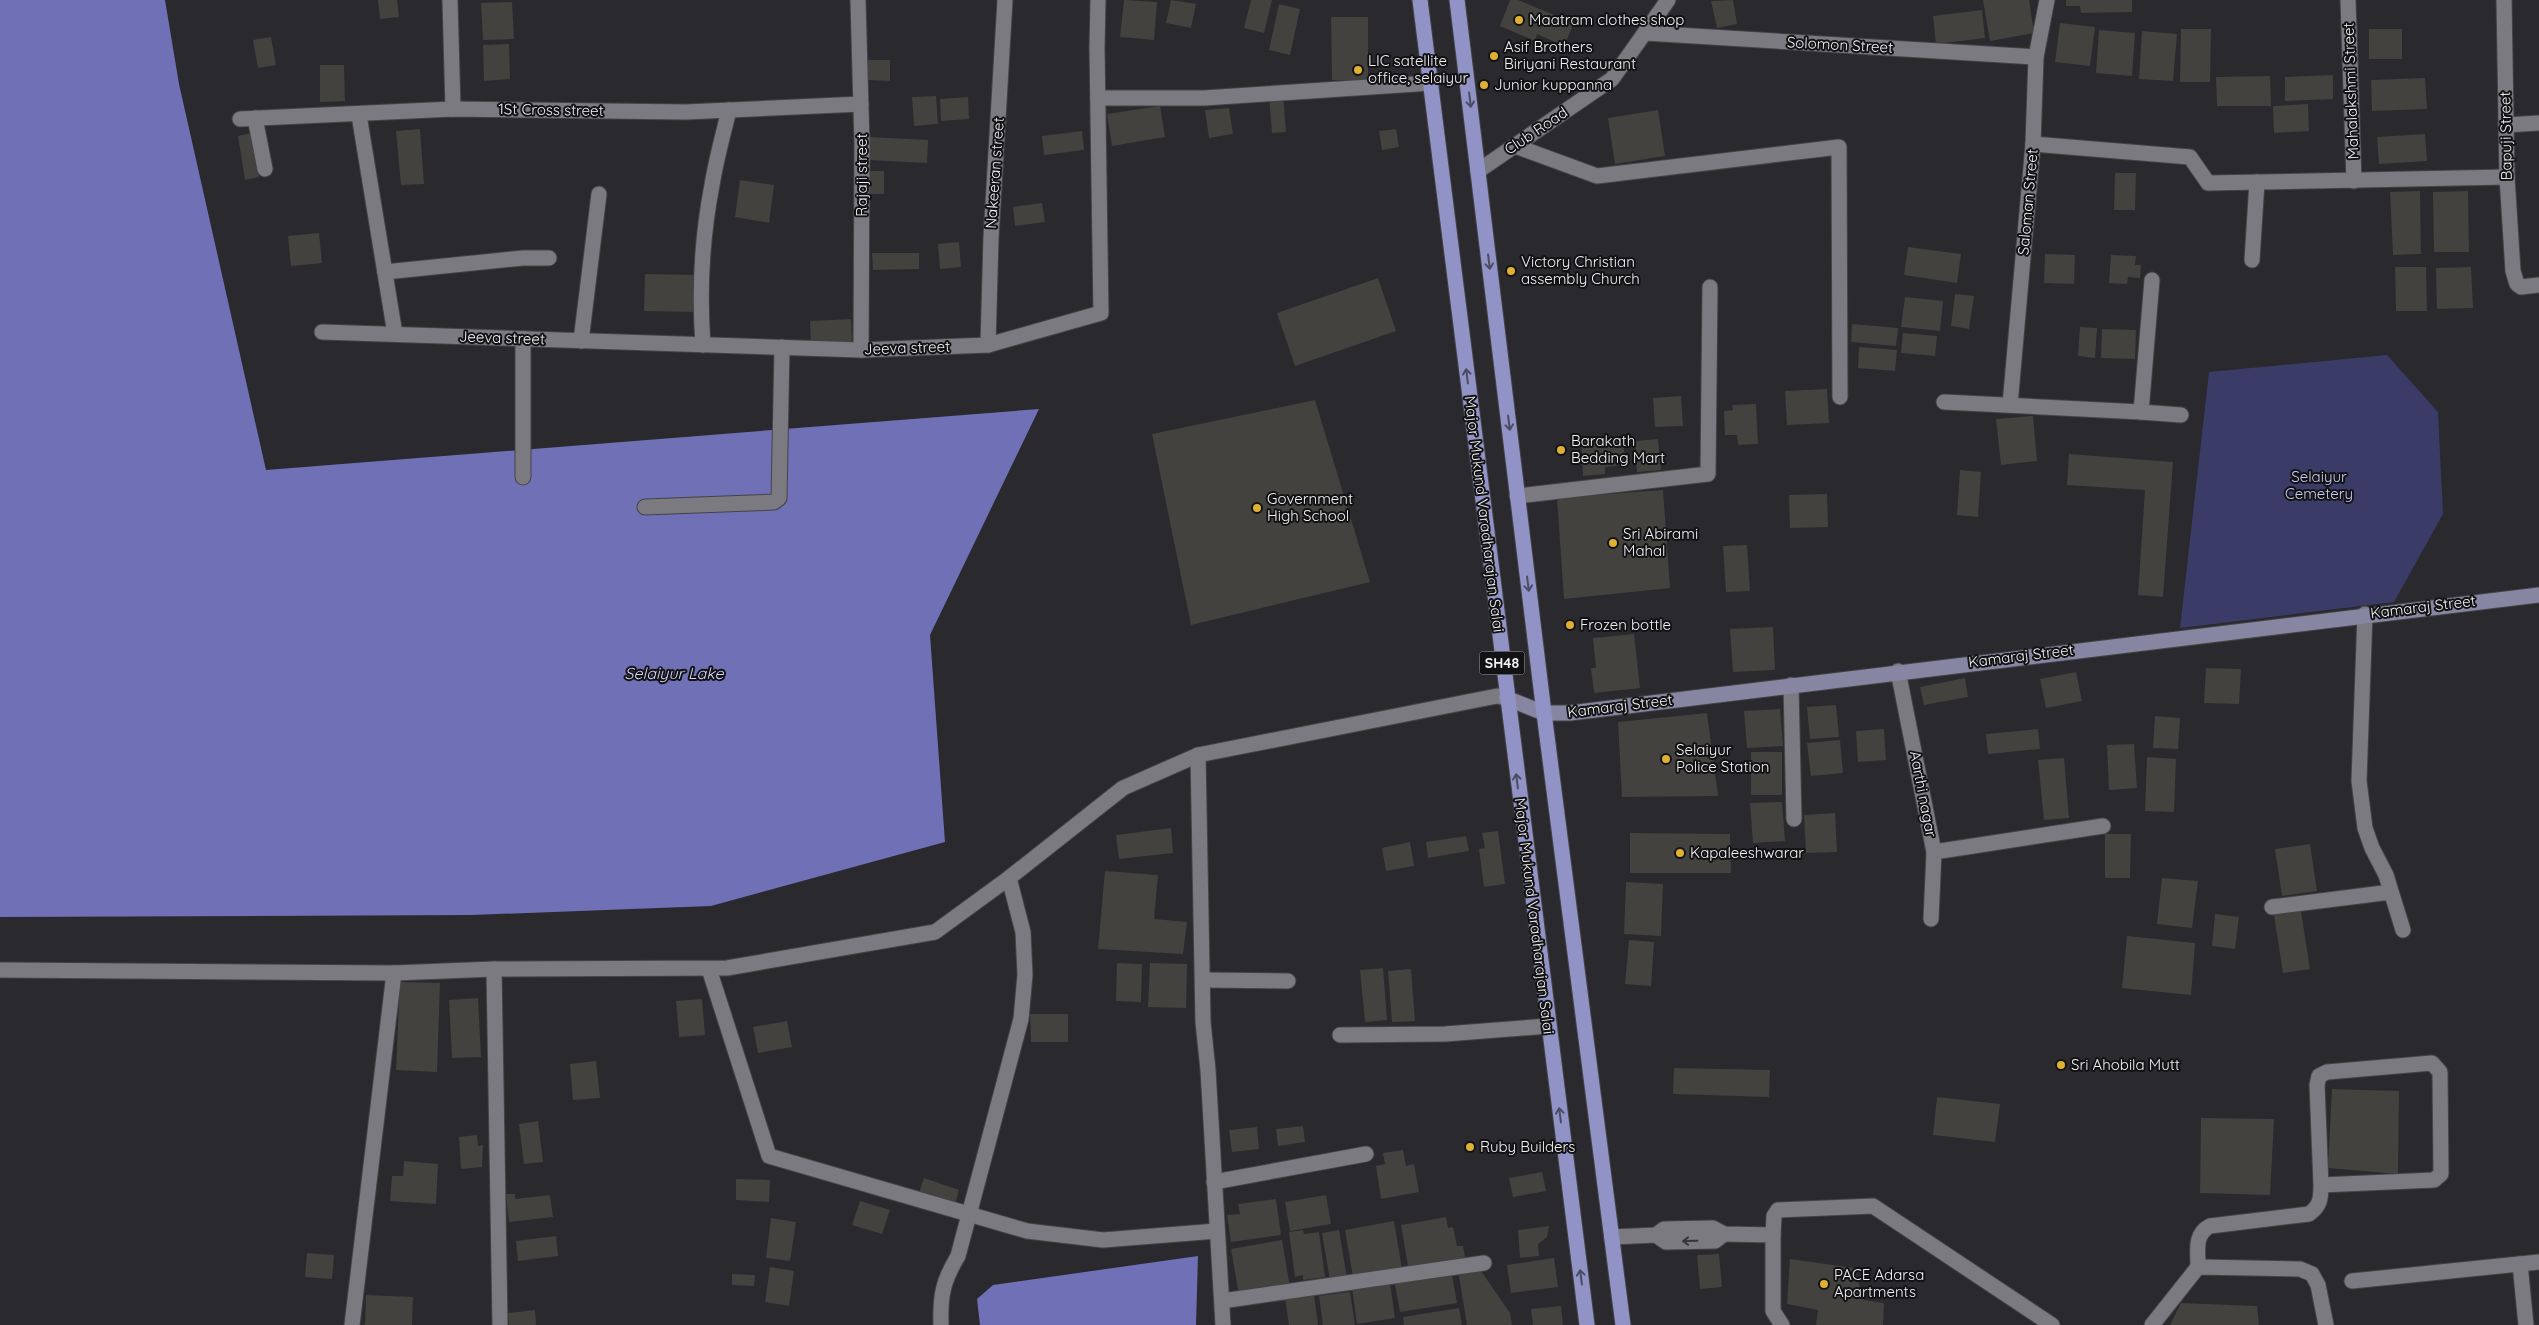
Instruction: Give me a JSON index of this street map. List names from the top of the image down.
{
  "streets": {
    "main road": ["Major Mukund Varadharajan Salai", "SH48"],
    "street": [
      "Solomon Street",
      "Mahalakshmi Street",
      "1St Cross street",
      "Club Road",
      "Bapuji Street",
      "Nakeeran street",
      "Rajaji street",
      "Saloman Street",
      "Jeeva street",
      "Kamaraj Street",
      "Aarthi nagar"
    ]
  },
  "crossings": [
    ["Solomon Street", "Club Road"],
    ["Solomon Street", "Saloman Street"],
    ["1St Cross street", "Rajaji street"],
    ["Club Road", "SH48"],
    ["Nakeeran street", "Jeeva street"],
    ["Rajaji street", "Jeeva street"],
    ["Major Mukund Varadharajan Salai", "Kamaraj Street"],
    ["Kamaraj Street", "SH48"],
    ["Kamaraj Street", "Aarthi nagar"]
  ],
  "water": ["Selaiyur Lake"],
  "parks": ["Selaiyur Cemetery"],
  "places": [
    "Maatram clothes shop",
    "Asif Brothers Biriyani Restaurant",
    "LIC satellite office, selaiyur",
    "Junior kuppanna",
    "Victory Christian assembly Church",
    "Barakath Bedding Mart",
    "Government High School",
    "Sri Abirami Mahal",
    "Frozen bottle",
    "Selaiyur Police Station",
    "Kapaleeshwarar",
    "Sri Ahobila Mutt",
    "Ruby Builders",
    "PACE Adarsa Apartments"
  ]
}
